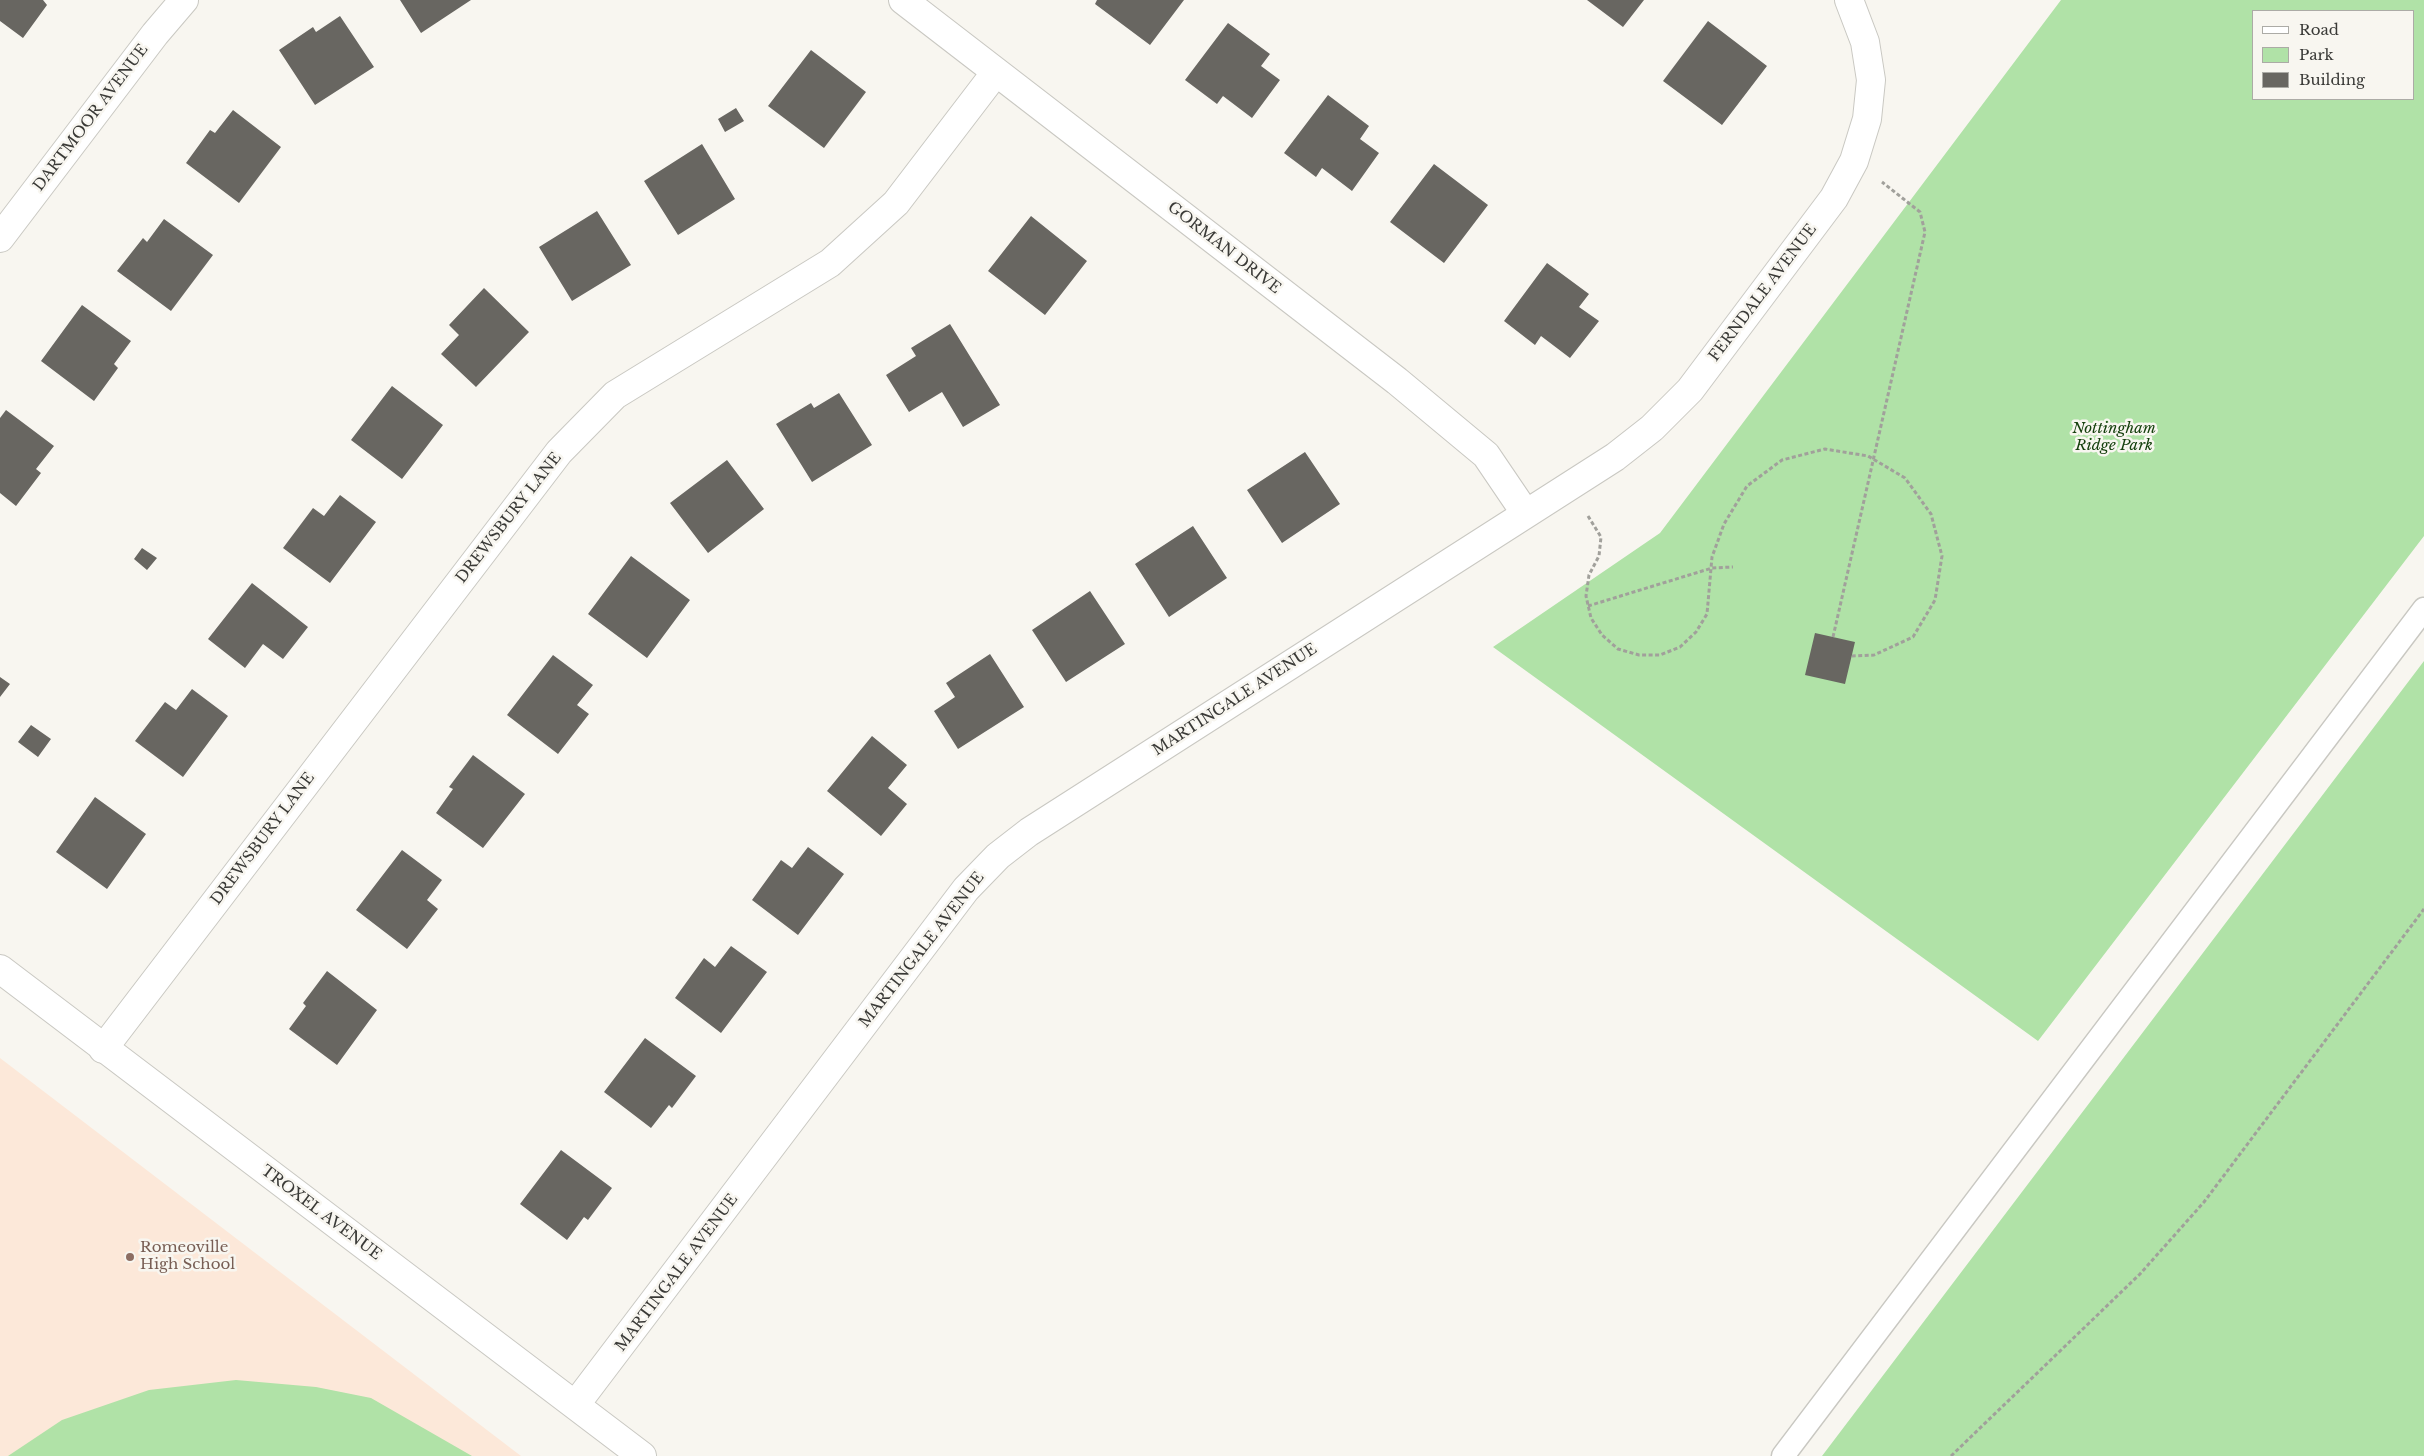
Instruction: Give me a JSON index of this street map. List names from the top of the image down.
{
  "streets": {
    "street": [
      "DARTMOOR AVENUE",
      "GORMAN DRIVE",
      "FERNDALE AVENUE",
      "DREWSBURY LANE",
      "MARTINGALE AVENUE",
      "TROXEL AVENUE"
    ]
  },
  "crossings": [
    ["GORMAN DRIVE", "FERNDALE AVENUE"],
    ["GORMAN DRIVE", "DREWSBURY LANE"],
    ["GORMAN DRIVE", "MARTINGALE AVENUE"],
    ["FERNDALE AVENUE", "MARTINGALE AVENUE"],
    ["DREWSBURY LANE", "TROXEL AVENUE"],
    ["MARTINGALE AVENUE", "TROXEL AVENUE"]
  ],
  "parks": ["Nottingham Ridge Park"],
  "places": ["Romeoville High School"],
  "legend": ["Road", "Park", "Building"]
}
